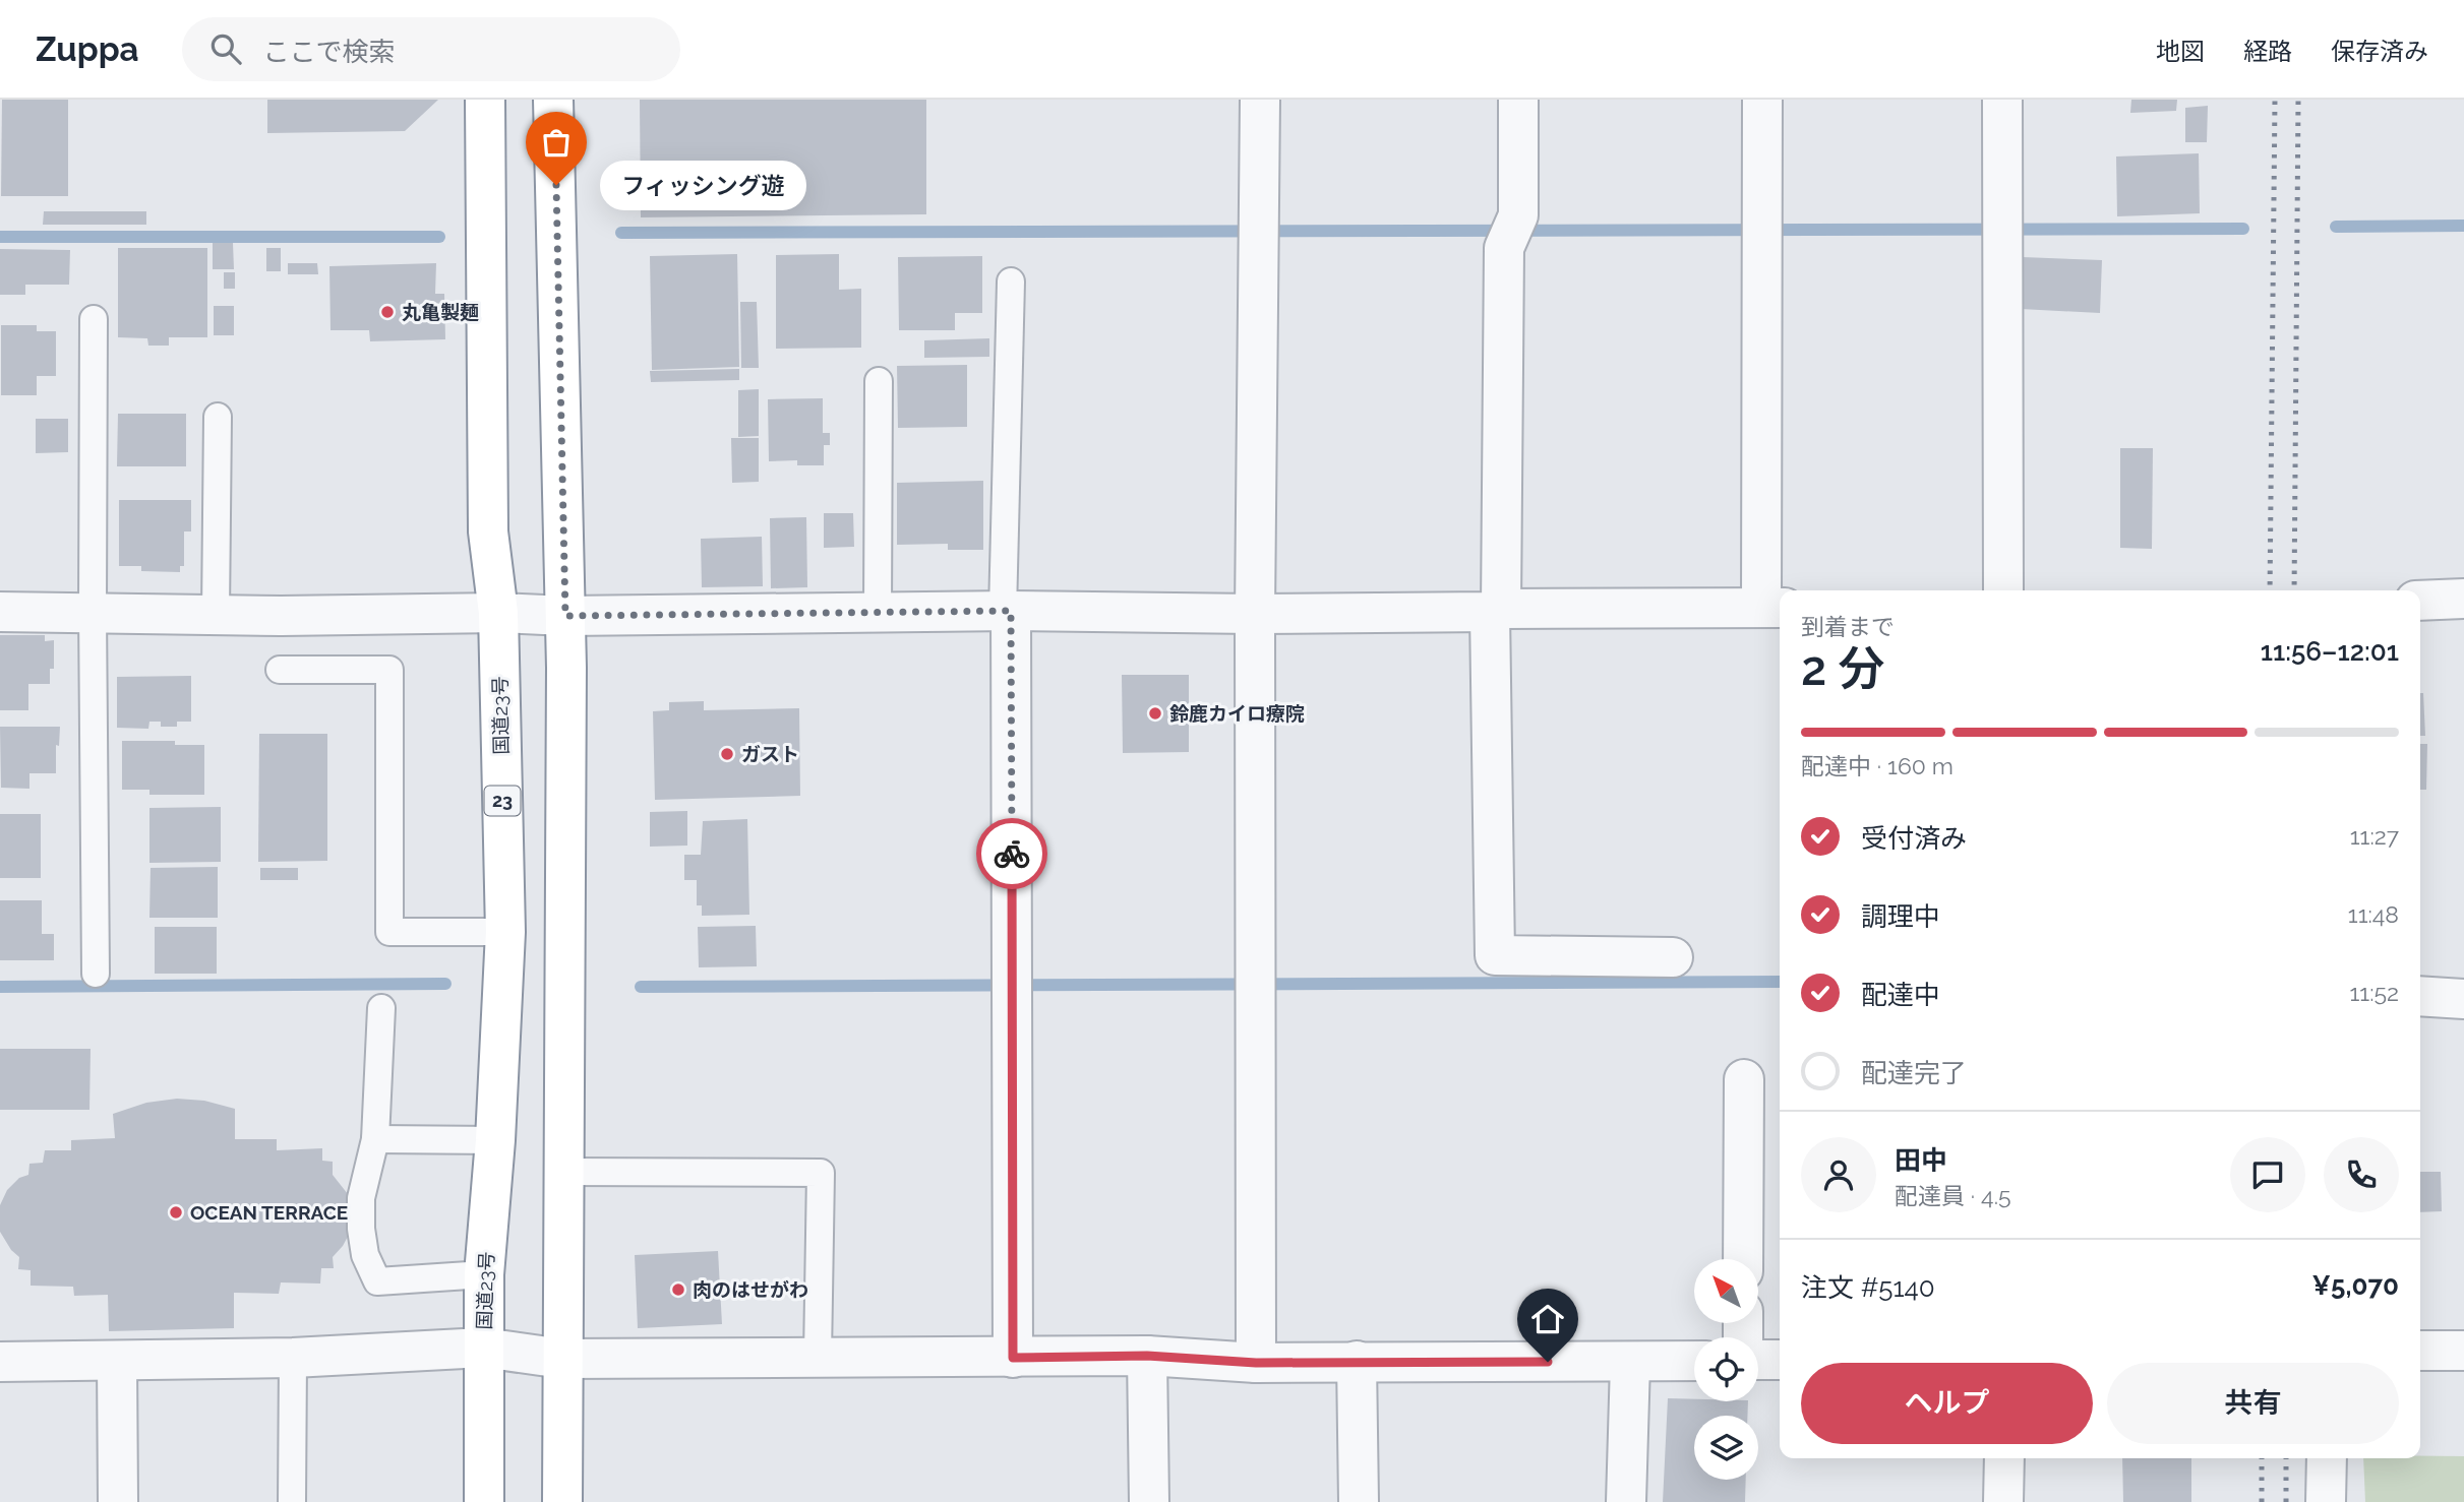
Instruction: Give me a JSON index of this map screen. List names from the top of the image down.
{
  "streets": {
    "highway": ["国道23号", "23"]
  },
  "places": [
    "フィッシング遊",
    "丸亀製麺",
    "鈴鹿カイロ療院",
    "ガスト",
    "OCEAN TERRACE",
    "肉のはせがわ"
  ],
  "north": "top left",
  "page": {
    "header": "Zuppa",
    "search": "ここで検索",
    "nav": ["地図", "経路", "保存済み"],
    "bubble": "フィッシング遊",
    "heading": ["2 分", "到着まで", "11:56–12:01"],
    "panel": [
      "田中",
      "配達員 · 4.5",
      "注文 #5140",
      "¥5,070"
    ],
    "bar": "配達中 · 160 m",
    "list": [
      ["受付済み", "11:27"],
      ["調理中", "11:48"],
      ["配達中", "11:52"],
      "配達完了"
    ],
    "buttons": ["ヘルプ", "共有"]
  }
}
